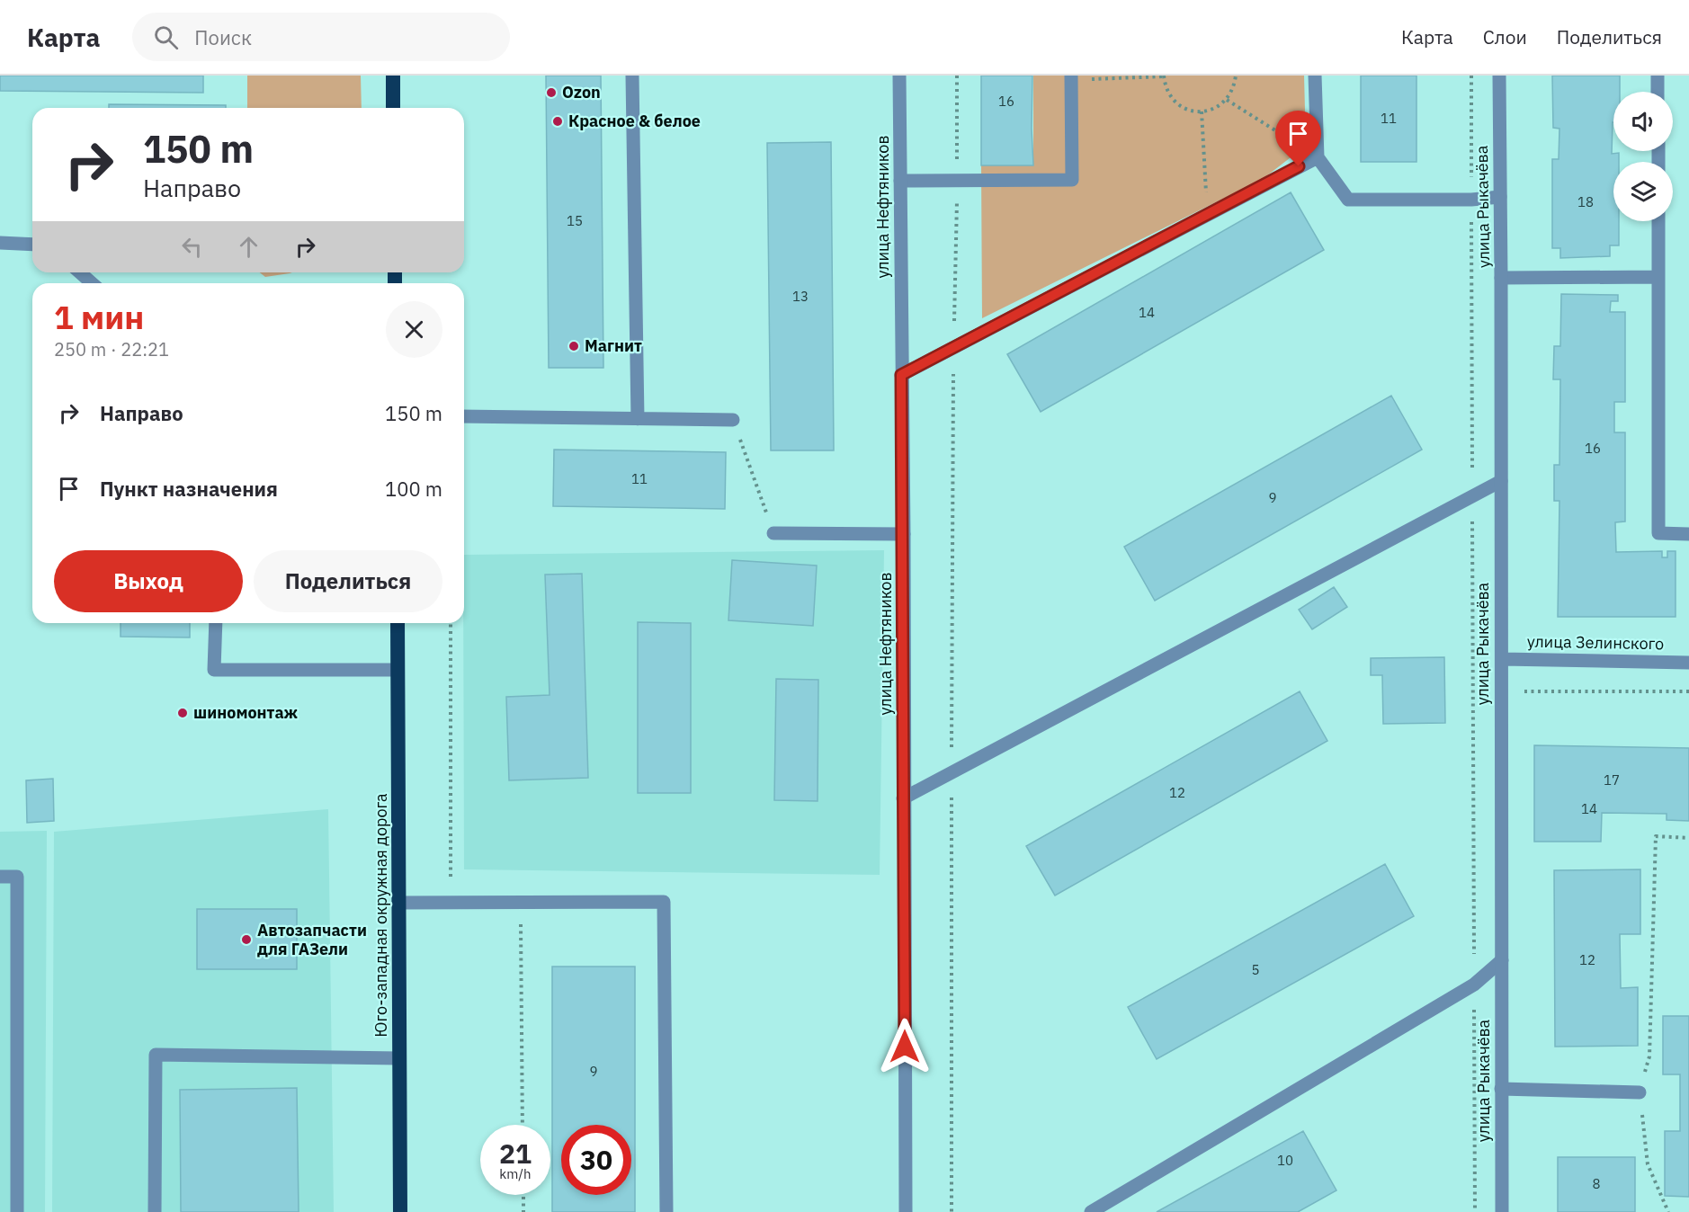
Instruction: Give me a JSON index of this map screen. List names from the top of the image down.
{
  "streets": {
    "highway": ["Юго-западная окружная дорога"],
    "street": ["улица Нефтяников", "улица Рыкачёва", "улица Зелинского"]
  },
  "crossings": [
    ["улица Рыкачёва", "улица Зелинского"]
  ],
  "places": [
    "Ozon",
    "Красное & белое",
    "Магнит",
    "шиномонтаж",
    "Автозапчасти для ГАЗели"
  ],
  "house_numbers": [
    "16",
    "11",
    "18",
    "15",
    "13",
    "14",
    "16",
    "11",
    "9",
    "17",
    "12",
    "14",
    "12",
    "5",
    "9",
    "10",
    "8"
  ],
  "page": {
    "header": "Карта",
    "search": "Поиск",
    "nav": ["Карта", "Слои", "Поделиться"],
    "turn": ["150 m", "Направо"],
    "heading": ["1 мин", "250 m · 22:21"],
    "list": [
      {
        "name": "Направо",
        "value": "150 m"
      },
      {
        "name": "Пункт назначения",
        "value": "100 m"
      }
    ],
    "buttons": ["Выход", "Поделиться"],
    "speed": "21 km/h",
    "limit": "30"
  }
}
